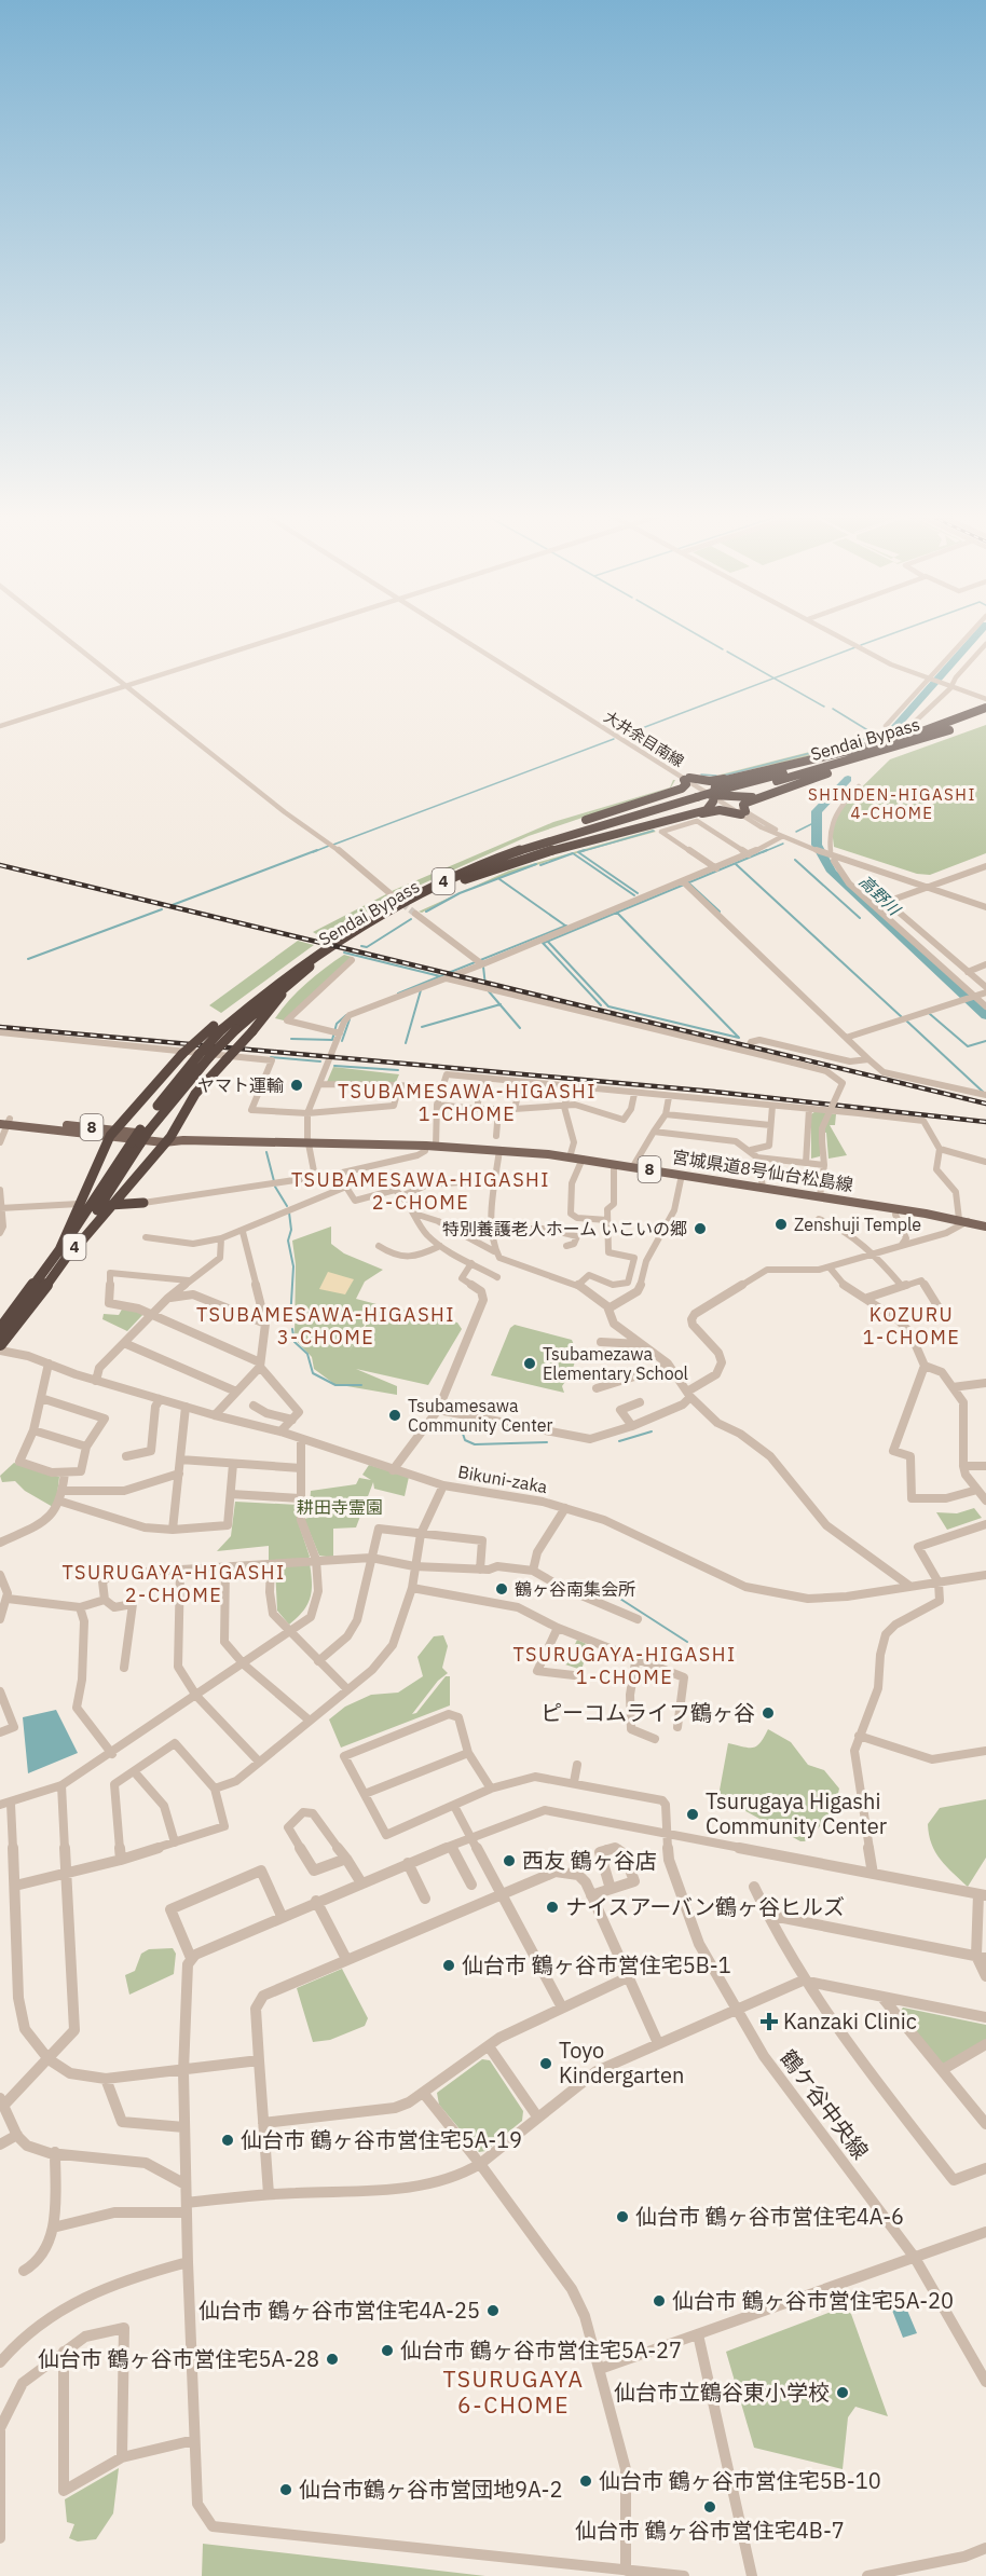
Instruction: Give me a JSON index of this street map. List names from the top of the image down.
{
  "streets": {
    "highway": ["Sendai Bypass", "4"],
    "main road": ["8", "宮城県道8号仙台松島線"],
    "street": ["大井余目南線", "Bikuni-zaka", "鶴ケ谷中央線"]
  },
  "crossings": [
    ["大井余目南線", "Sendai Bypass"]
  ],
  "districts": [
    "SHINDEN-HIGASHI 4-CHOME",
    "TSUBAMESAWA-HIGASHI 1-CHOME",
    "TSUBAMESAWA-HIGASHI 2-CHOME",
    "TSUBAMESAWA-HIGASHI 3-CHOME",
    "KOZURU 1-CHOME",
    "TSURUGAYA-HIGASHI 2-CHOME",
    "TSURUGAYA-HIGASHI 1-CHOME",
    "TSURUGAYA 6-CHOME"
  ],
  "water": ["高野川"],
  "parks": ["耕田寺霊園"],
  "places": {
    "other": [
      "ヤマト運輸",
      "Zenshuji Temple",
      "特別養護老人ホーム いこいの郷",
      "Tsubamezawa Elementary School",
      "Tsubamesawa Community Center",
      "鶴ヶ谷南集会所",
      "ピーコムライフ鶴ヶ谷",
      "Tsurugaya Higashi Community Center",
      "西友 鶴ヶ谷店",
      "ナイスアーバン鶴ヶ谷ヒルズ",
      "仙台市 鶴ヶ谷市営住宅5B-1",
      "Toyo Kindergarten",
      "仙台市 鶴ヶ谷市営住宅5A-19",
      "仙台市 鶴ヶ谷市営住宅4A-6",
      "仙台市 鶴ヶ谷市営住宅5A-20",
      "仙台市 鶴ヶ谷市営住宅4A-25",
      "仙台市 鶴ヶ谷市営住宅5A-27",
      "仙台市 鶴ヶ谷市営住宅5A-28",
      "仙台市立鶴谷東小学校",
      "仙台市 鶴ヶ谷市営住宅5B-10",
      "仙台市鶴ヶ谷市営団地9A-2",
      "仙台市 鶴ヶ谷市営住宅4B-7"
    ],
    "health": ["Kanzaki Clinic"]
  }
}
